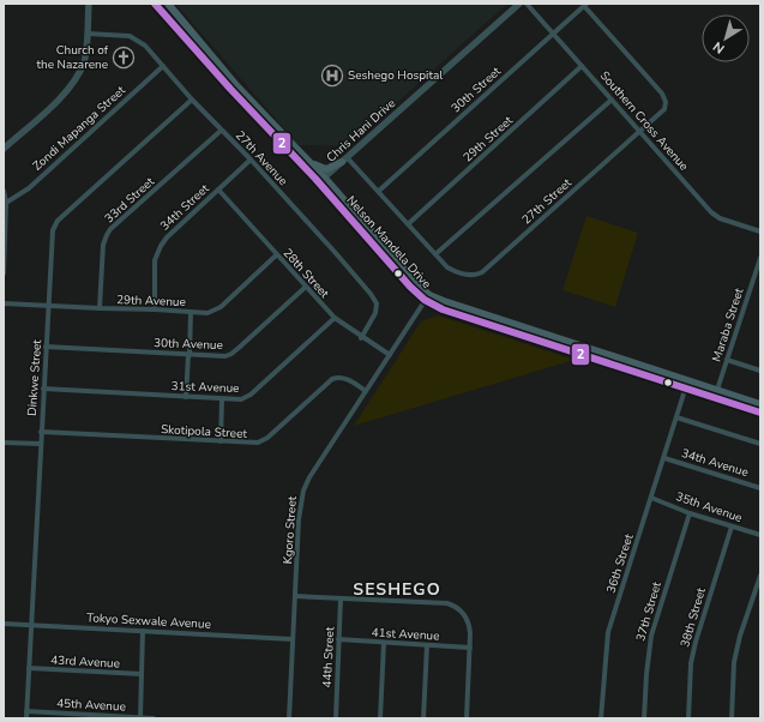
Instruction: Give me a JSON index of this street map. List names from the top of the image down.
{
  "streets": {
    "main road": ["Nelson Mandela Drive"],
    "street": [
      "30th Street",
      "Southern Cross Avenue",
      "Zondi Mapanga Street",
      "Chris Hani Drive",
      "29th Street",
      "27th Avenue",
      "33rd Street",
      "27th Street",
      "34th Street",
      "28th Street",
      "29th Avenue",
      "Maraba Street",
      "30th Avenue",
      "Dinkwe Street",
      "31st Avenue",
      "Skotipola Street",
      "34th Avenue",
      "35th Avenue",
      "Kgoro Street",
      "36th Street",
      "37th Street",
      "38th Street",
      "Tokyo Sexwale Avenue",
      "41st Avenue",
      "44th Street",
      "43rd Avenue",
      "45th Avenue"
    ]
  },
  "crossings": [
    ["30th Street", "Southern Cross Avenue"],
    ["30th Street", "27th Street"],
    ["Southern Cross Avenue", "29th Street"],
    ["Southern Cross Avenue", "27th Street"],
    ["Zondi Mapanga Street", "27th Avenue"],
    ["Chris Hani Drive", "27th Street"],
    ["Chris Hani Drive", "Nelson Mandela Drive"],
    ["29th Street", "27th Street"],
    ["27th Avenue", "33rd Street"],
    ["27th Avenue", "34th Street"],
    ["27th Avenue", "28th Street"],
    ["27th Avenue", "Dinkwe Street"],
    ["33rd Street", "29th Avenue"],
    ["34th Street", "28th Street"],
    ["34th Street", "29th Avenue"],
    ["Nelson Mandela Drive", "Maraba Street"],
    ["Nelson Mandela Drive", "Kgoro Street"],
    ["Nelson Mandela Drive", "36th Street"],
    ["28th Street", "29th Avenue"],
    ["28th Street", "30th Avenue"],
    ["28th Street", "31st Avenue"],
    ["28th Street", "Kgoro Street"],
    ["29th Avenue", "Dinkwe Street"],
    ["30th Avenue", "Dinkwe Street"],
    ["Dinkwe Street", "31st Avenue"],
    ["Dinkwe Street", "Skotipola Street"],
    ["Dinkwe Street", "Tokyo Sexwale Avenue"],
    ["Dinkwe Street", "43rd Avenue"],
    ["Dinkwe Street", "45th Avenue"],
    ["Skotipola Street", "Kgoro Street"],
    ["34th Avenue", "36th Street"],
    ["35th Avenue", "36th Street"],
    ["35th Avenue", "37th Street"],
    ["35th Avenue", "38th Street"],
    ["Kgoro Street", "Tokyo Sexwale Avenue"],
    ["41st Avenue", "44th Street"]
  ],
  "districts": ["SESHEGO"],
  "places": {
    "church": ["Church of the Nazarene"],
    "hospital": ["Seshego Hospital"]
  },
  "lines": ["transit line 2"],
  "north": "bottom left"
}
